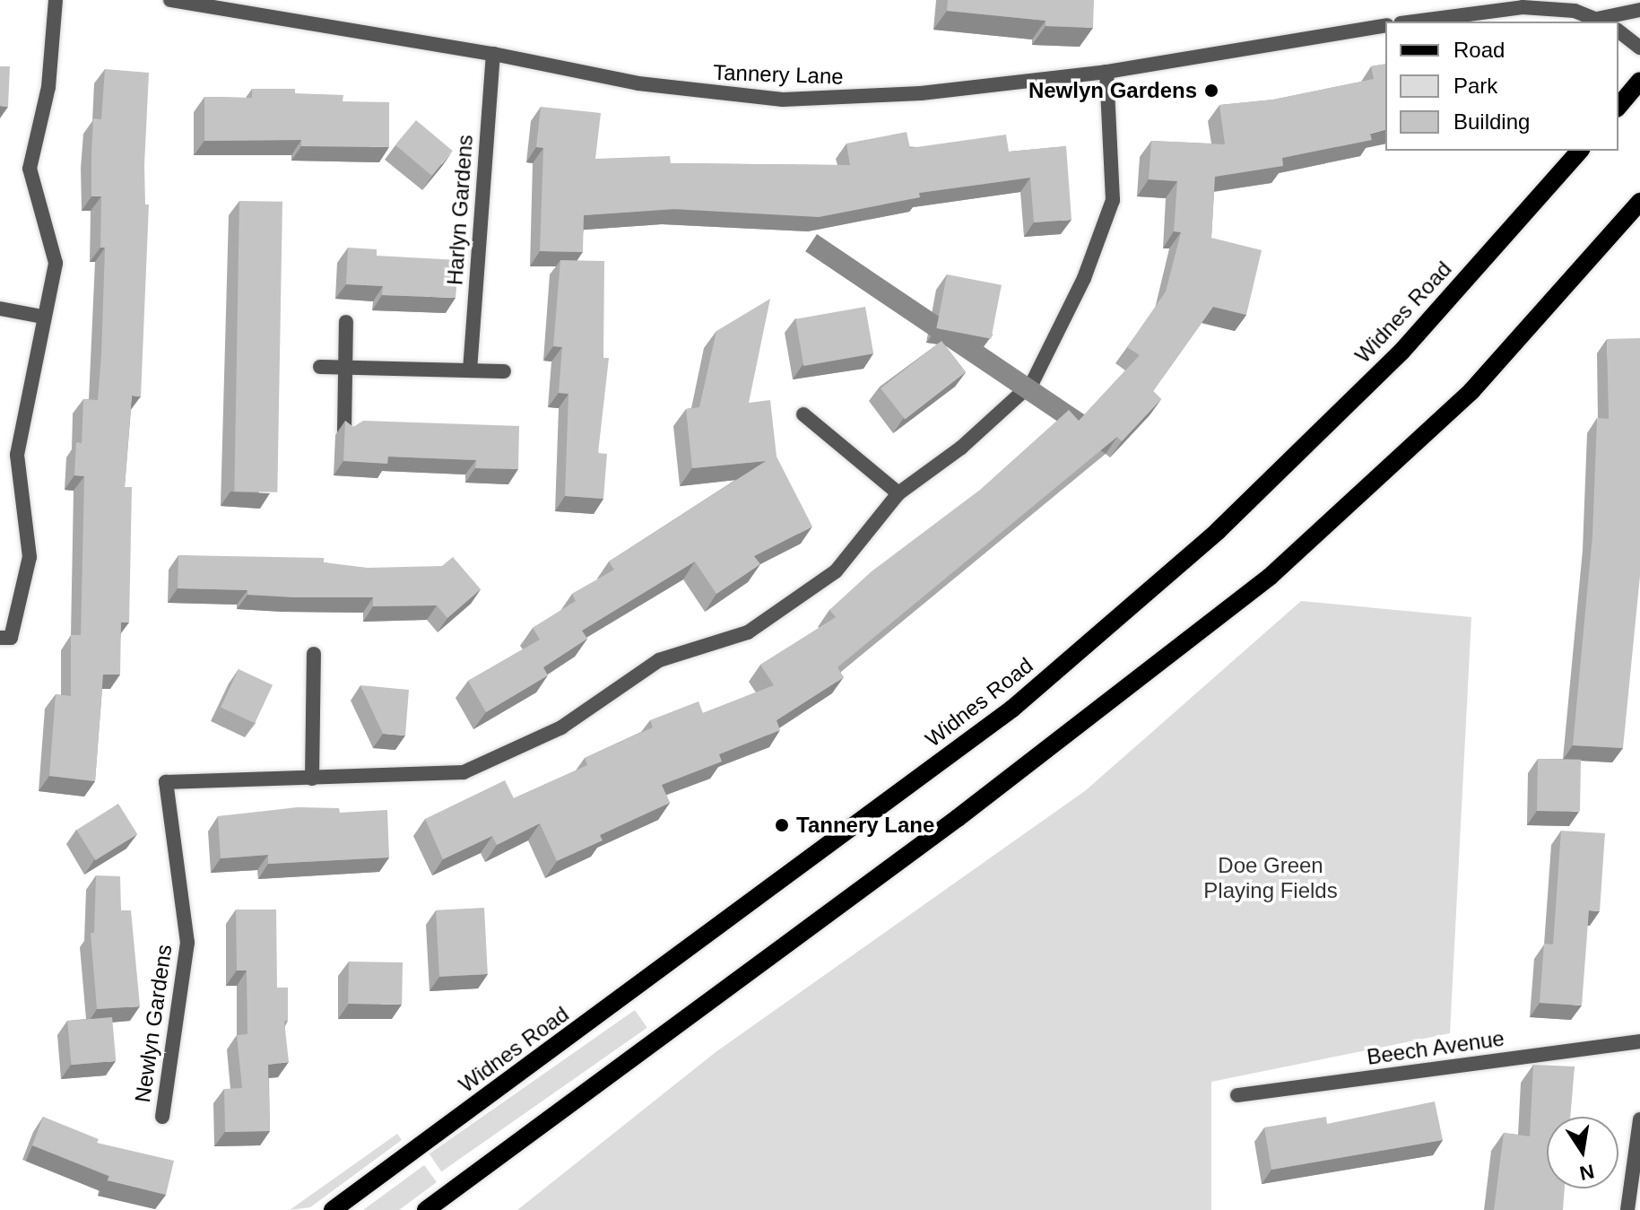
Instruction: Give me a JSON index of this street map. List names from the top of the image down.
{
  "streets": {
    "main road": ["Widnes Road"],
    "street": [
      "Tannery Lane",
      "Harlyn Gardens",
      "Newlyn Gardens",
      "Beech Avenue"
    ]
  },
  "crossings": [
    ["Tannery Lane", "Harlyn Gardens"],
    ["Tannery Lane", "Newlyn Gardens"]
  ],
  "parks": ["Doe Green Playing Fields"],
  "places": ["Newlyn Gardens", "Tannery Lane"],
  "legend": ["Road", "Park", "Building"],
  "north": "bottom"
}
